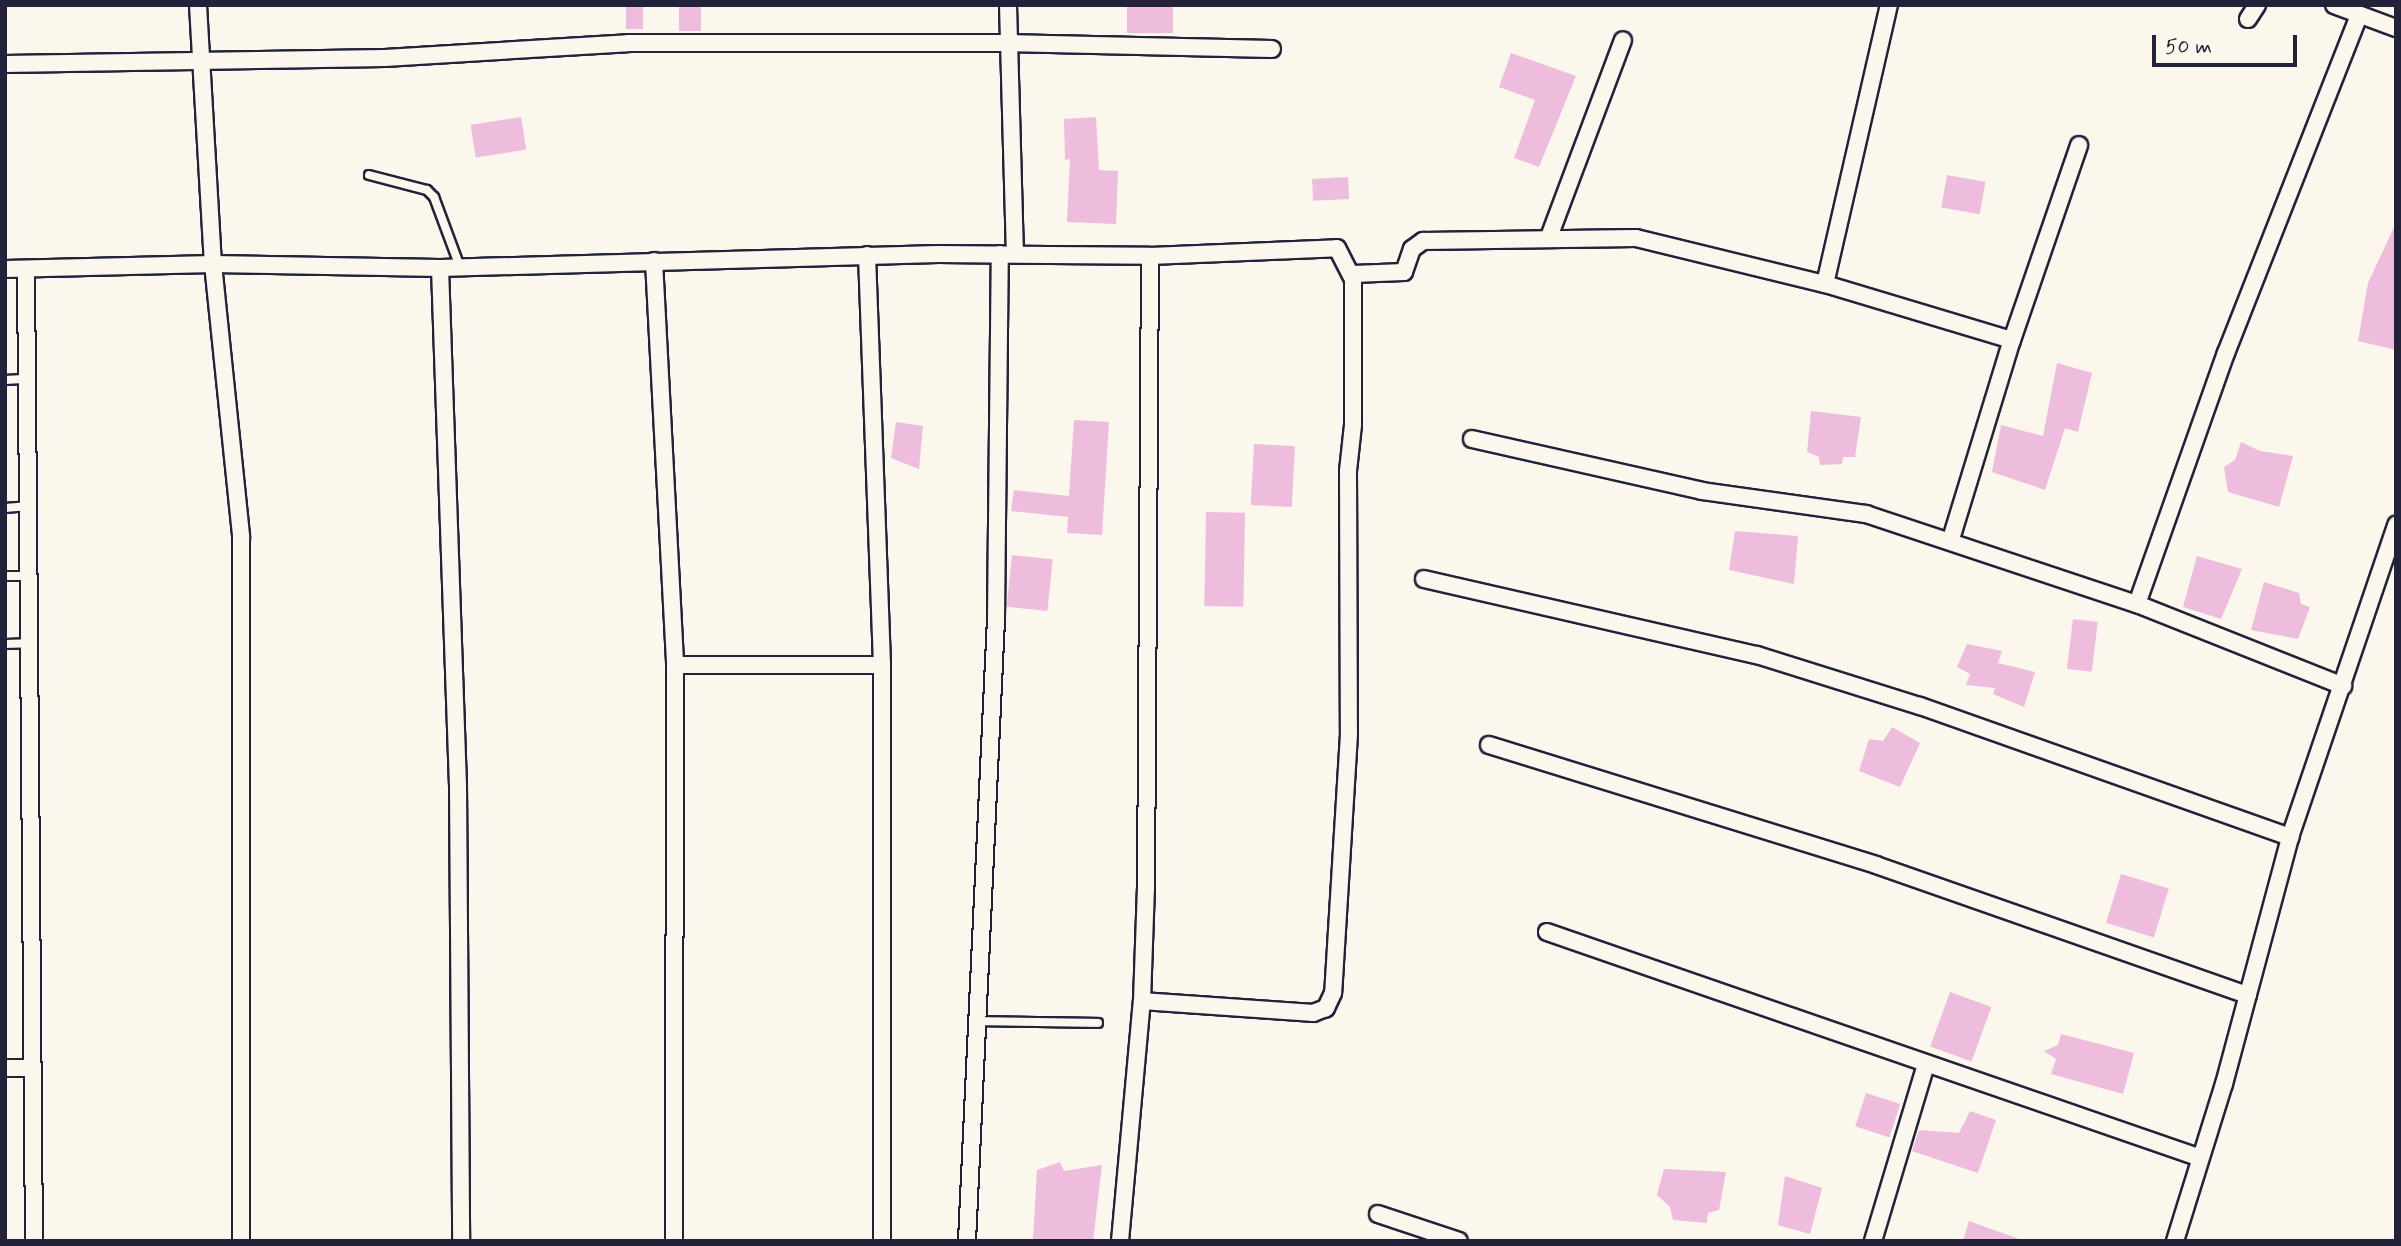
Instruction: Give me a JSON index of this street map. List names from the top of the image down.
{
  "scale_bar": "50 m"
}
